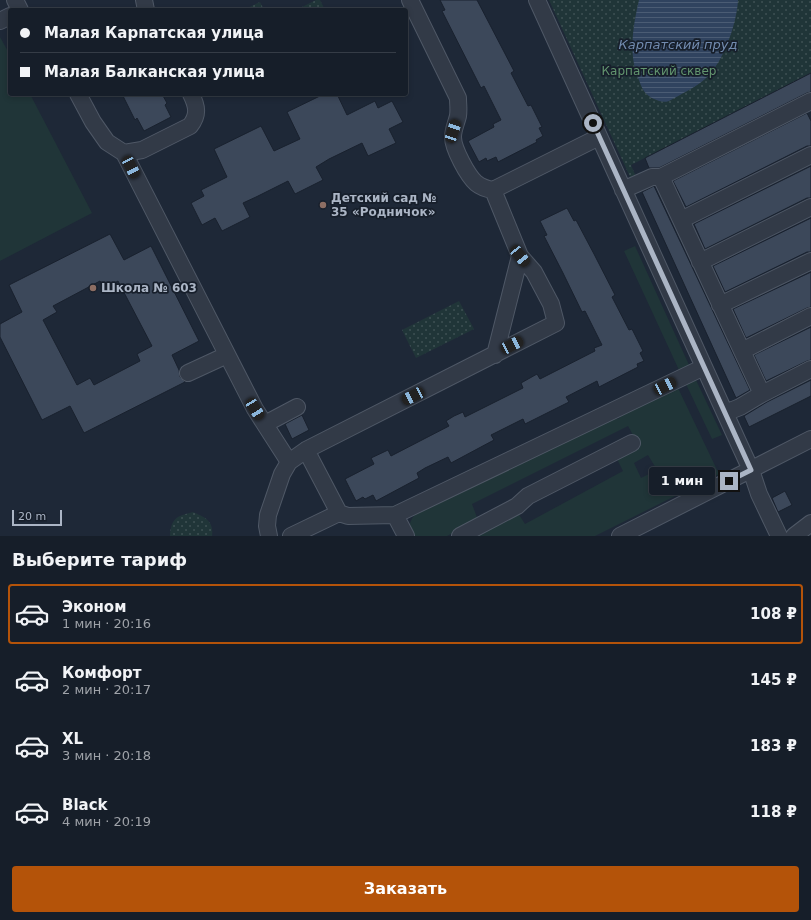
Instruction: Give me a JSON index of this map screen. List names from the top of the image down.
{
  "water": ["Карпатский пруд"],
  "parks": ["Карпатский сквер"],
  "places": ["Детский сад № 35 «Родничок»", "Школа № 603"],
  "scale_bar": "20 m",
  "page": {
    "banner": ["Малая Карпатская улица", "Малая Балканская улица"],
    "bubble": "1 мин",
    "scale": "20 m",
    "heading": "Выберите тариф",
    "list": [
      {
        "name": "Эконом",
        "note": "1 мин · 20:16",
        "value": "108 ₽"
      },
      {
        "name": "Комфорт",
        "note": "2 мин · 20:17",
        "value": "145 ₽"
      },
      {
        "name": "XL",
        "note": "3 мин · 20:18",
        "value": "183 ₽"
      },
      {
        "name": "Black",
        "note": "4 мин · 20:19",
        "value": "118 ₽"
      }
    ],
    "buttons": "Заказать"
  }
}
